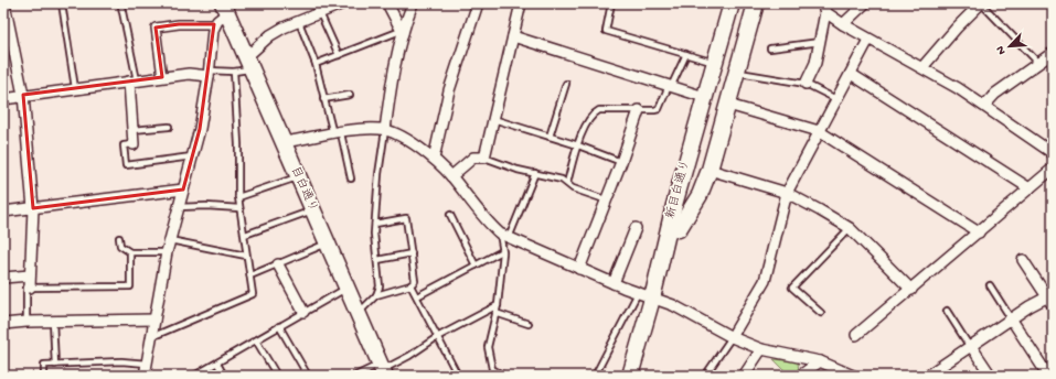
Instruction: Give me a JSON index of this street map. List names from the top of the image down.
{
  "streets": {
    "main road": ["目白通り", "新目白通り"]
  },
  "north": "bottom left"
}
